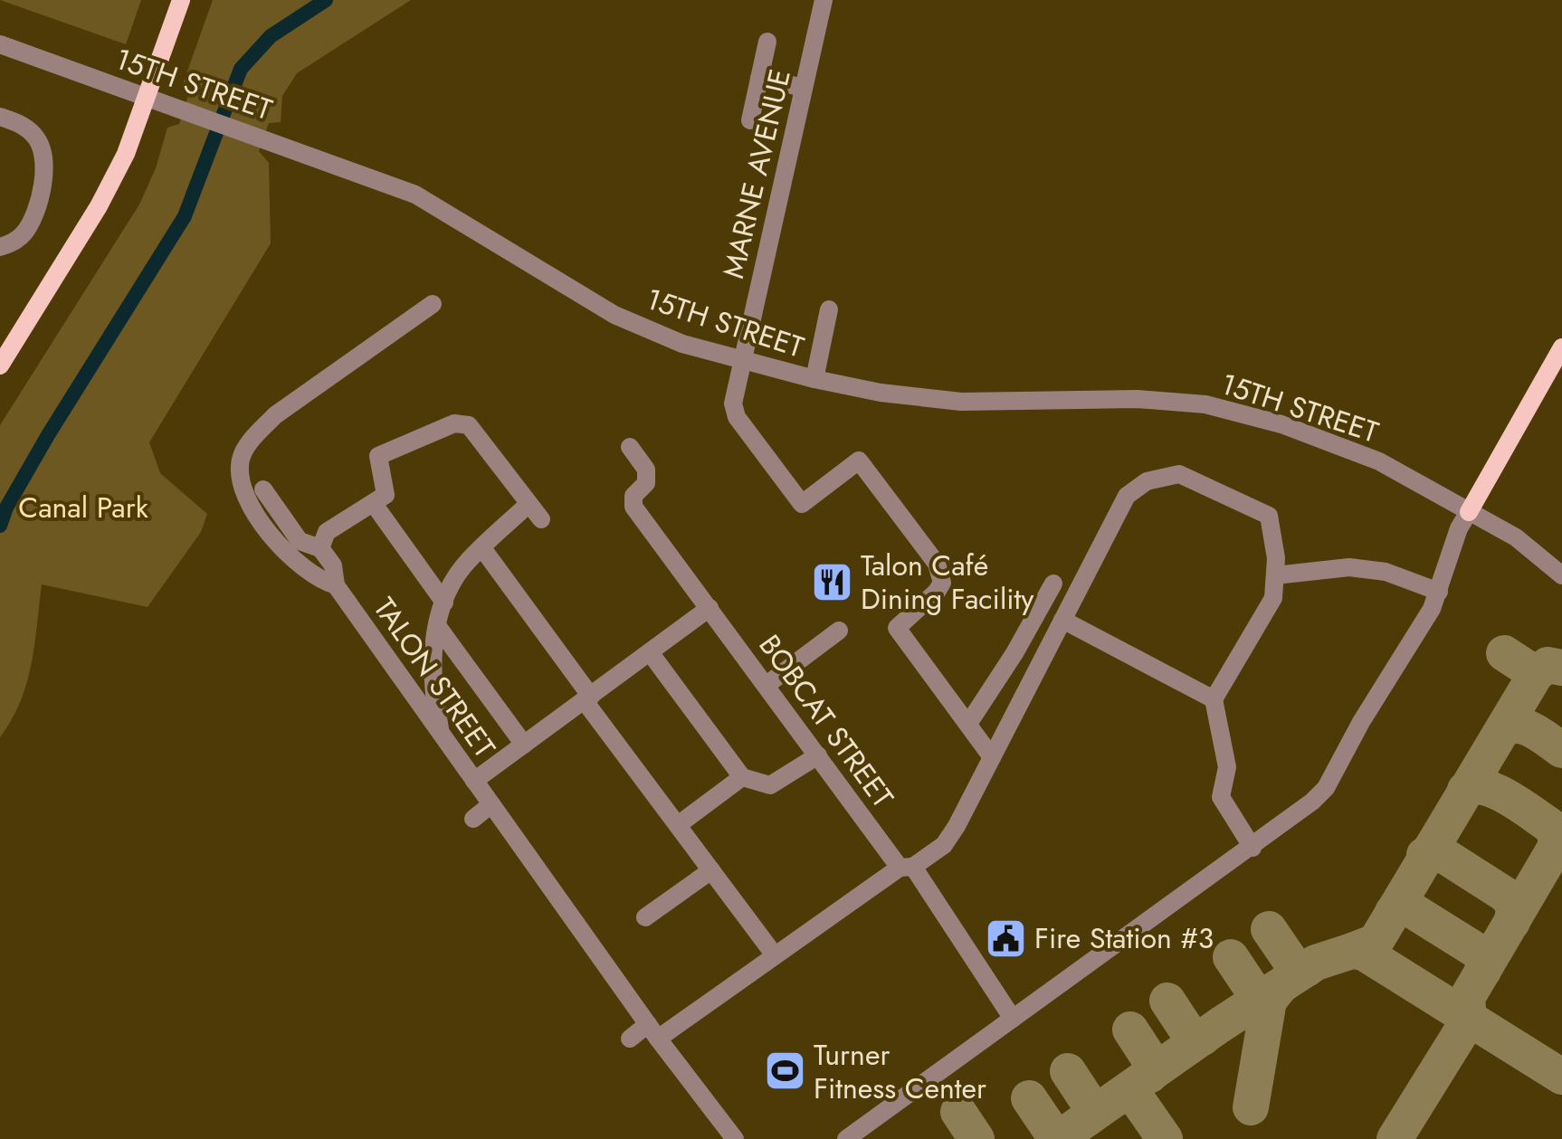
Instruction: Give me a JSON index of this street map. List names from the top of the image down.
{
  "streets": {
    "street": [
      "15TH STREET",
      "MARNE AVENUE",
      "TALON STREET",
      "BOBCAT STREET"
    ]
  },
  "crossings": [
    ["15TH STREET", "MARNE AVENUE"]
  ],
  "parks": ["Canal Park"],
  "places": {
    "restaurant": ["Talon Café Dining Facility"],
    "public building": ["Fire Station #3"],
    "sports": ["Turner Fitness Center"]
  }
}
